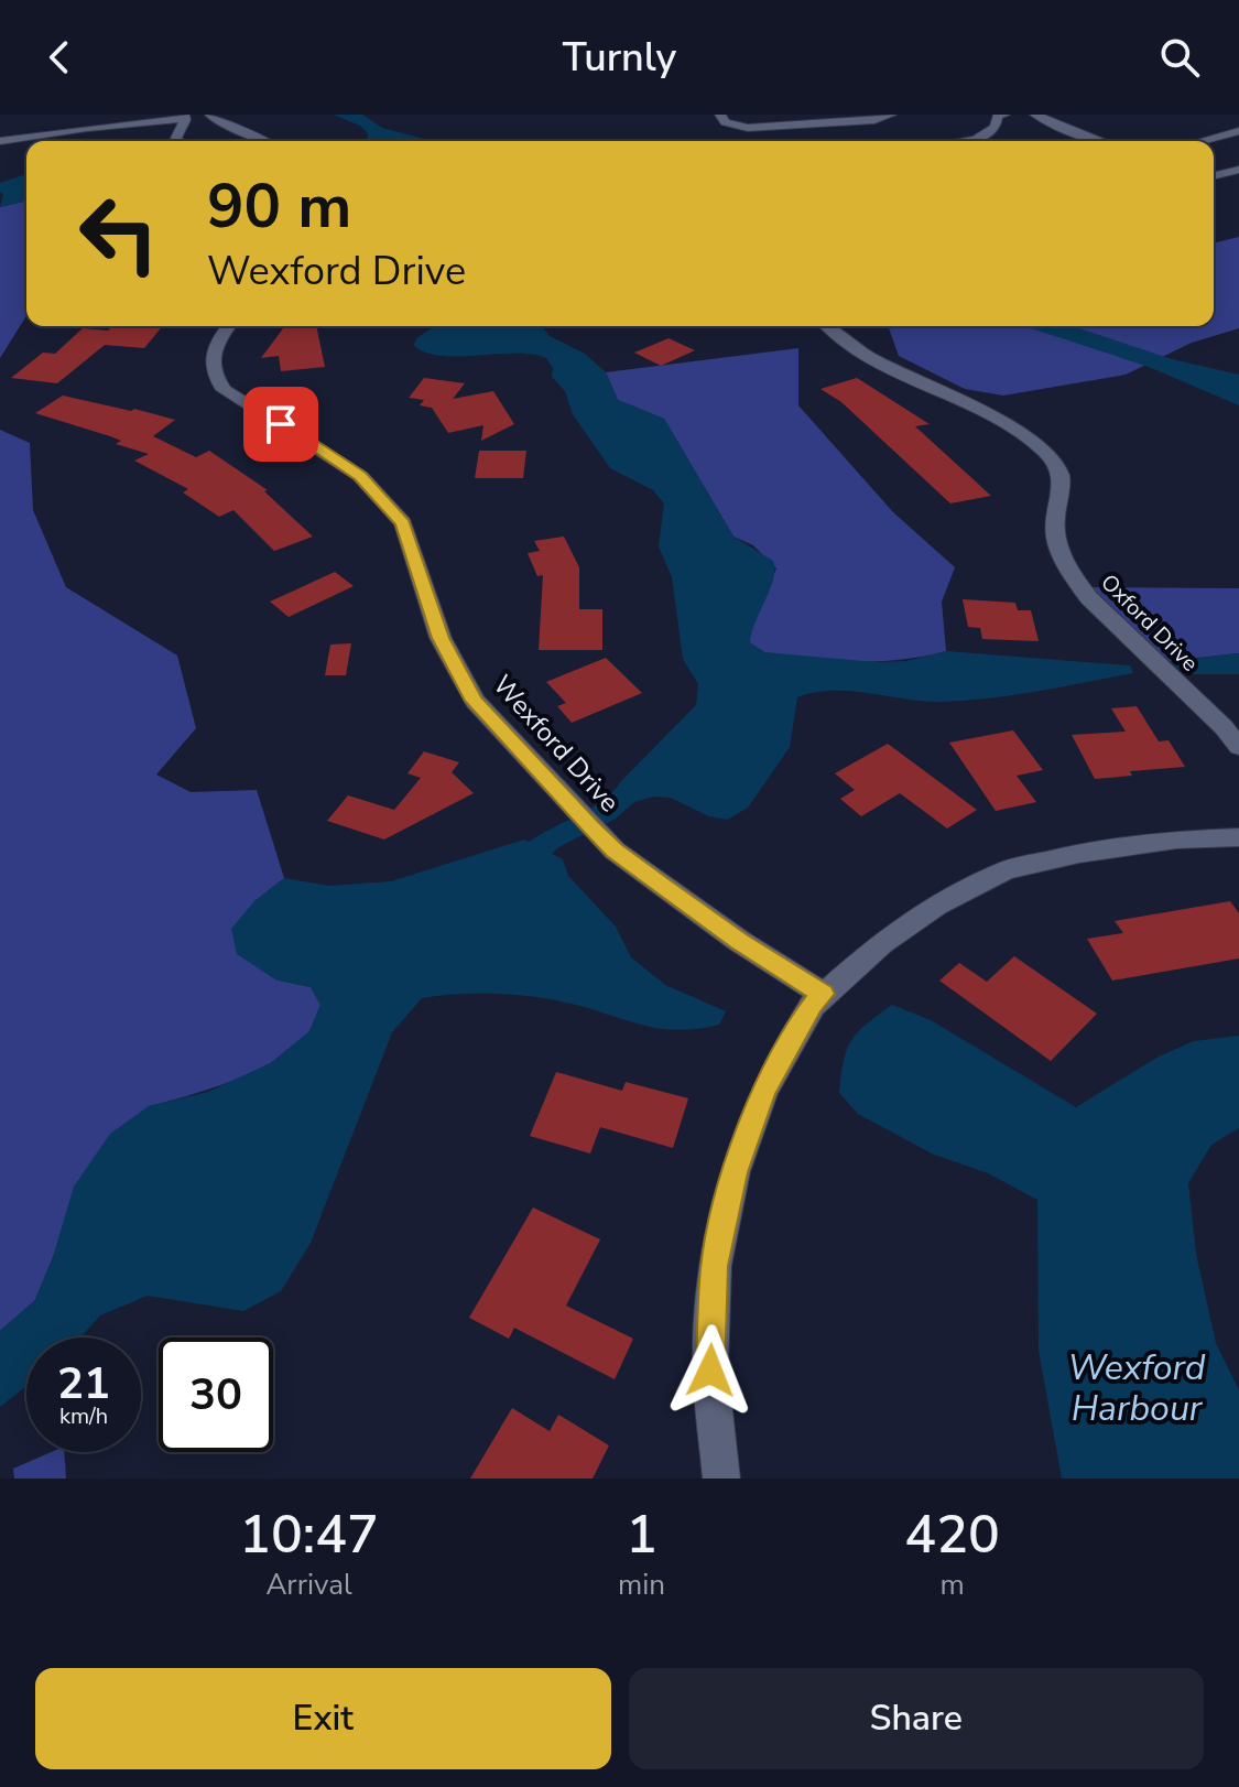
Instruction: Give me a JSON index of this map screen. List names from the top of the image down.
{
  "streets": {
    "street": ["Oxford Drive", "Wexford Drive"]
  },
  "water": ["Wexford Harbour"],
  "page": {
    "header": "Turnly",
    "turn": ["90 m", "Wexford Drive"],
    "speed": "21 km/h",
    "limit": "30",
    "eta": [
      "10:47",
      "Arrival",
      "1",
      "min",
      "420",
      "m"
    ],
    "buttons": ["Exit", "Share"]
  }
}
